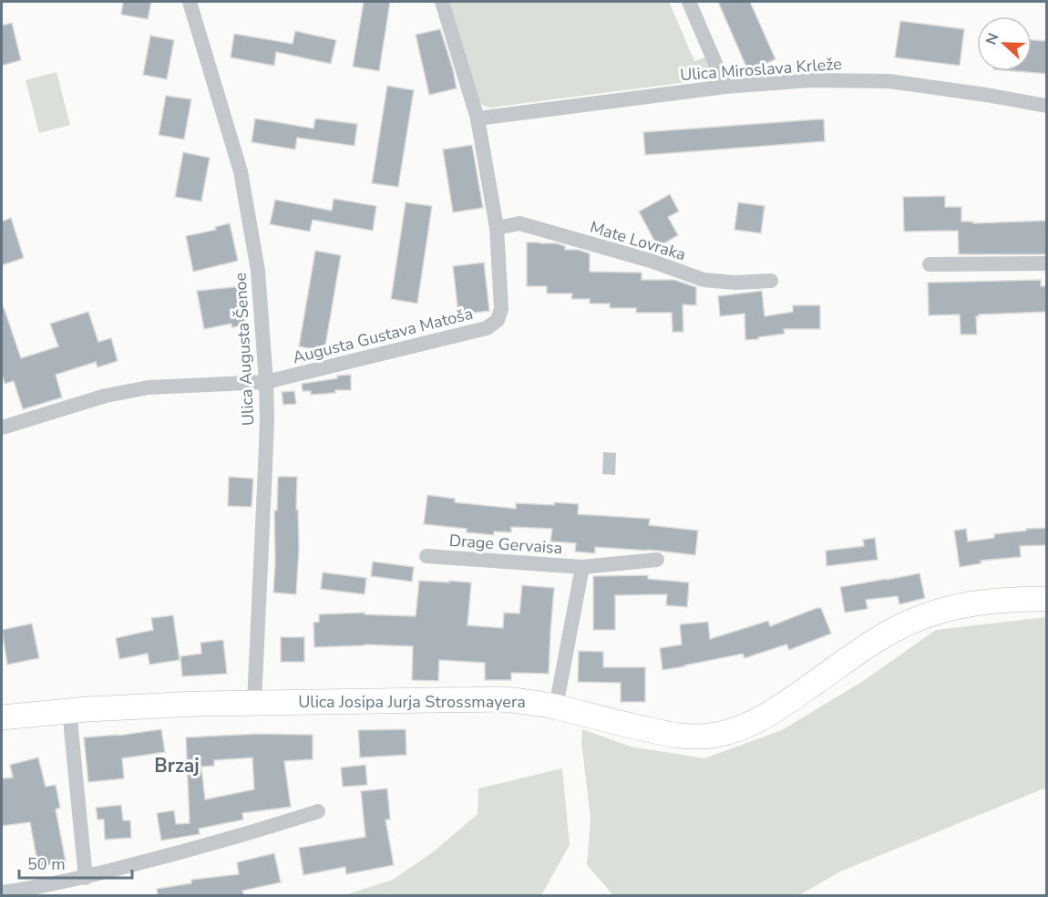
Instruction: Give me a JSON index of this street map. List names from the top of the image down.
{
  "streets": {
    "main road": ["Ulica Josipa Jurja Strossmayera"],
    "street": [
      "Ulica Miroslava Krleže",
      "Mate Lovraka",
      "Augusta Gustava Matoša",
      "Ulica Augusta Šenoe",
      "Drage Gervaisa"
    ]
  },
  "crossings": [
    ["Ulica Miroslava Krleže", "Augusta Gustava Matoša"],
    ["Mate Lovraka", "Augusta Gustava Matoša"],
    ["Augusta Gustava Matoša", "Ulica Augusta Šenoe"],
    ["Ulica Augusta Šenoe", "Ulica Josipa Jurja Strossmayera"],
    ["Drage Gervaisa", "Ulica Josipa Jurja Strossmayera"]
  ],
  "districts": ["Brzaj"],
  "scale_bar": "50 m",
  "north": "left"
}
